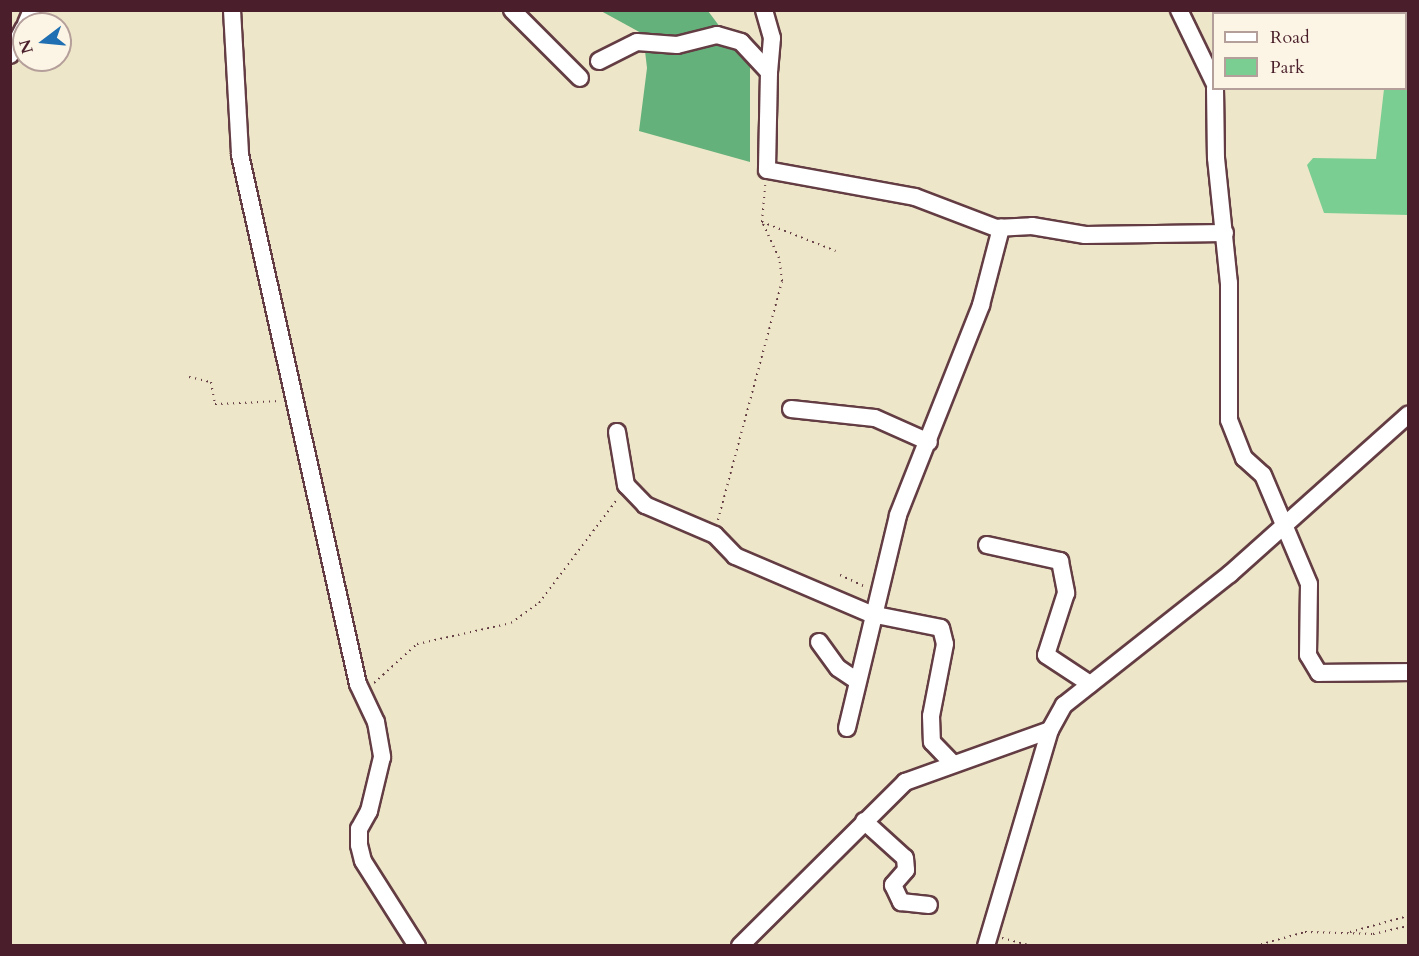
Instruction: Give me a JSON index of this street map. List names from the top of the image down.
{
  "legend": ["Road", "Park"],
  "north": "left"
}
